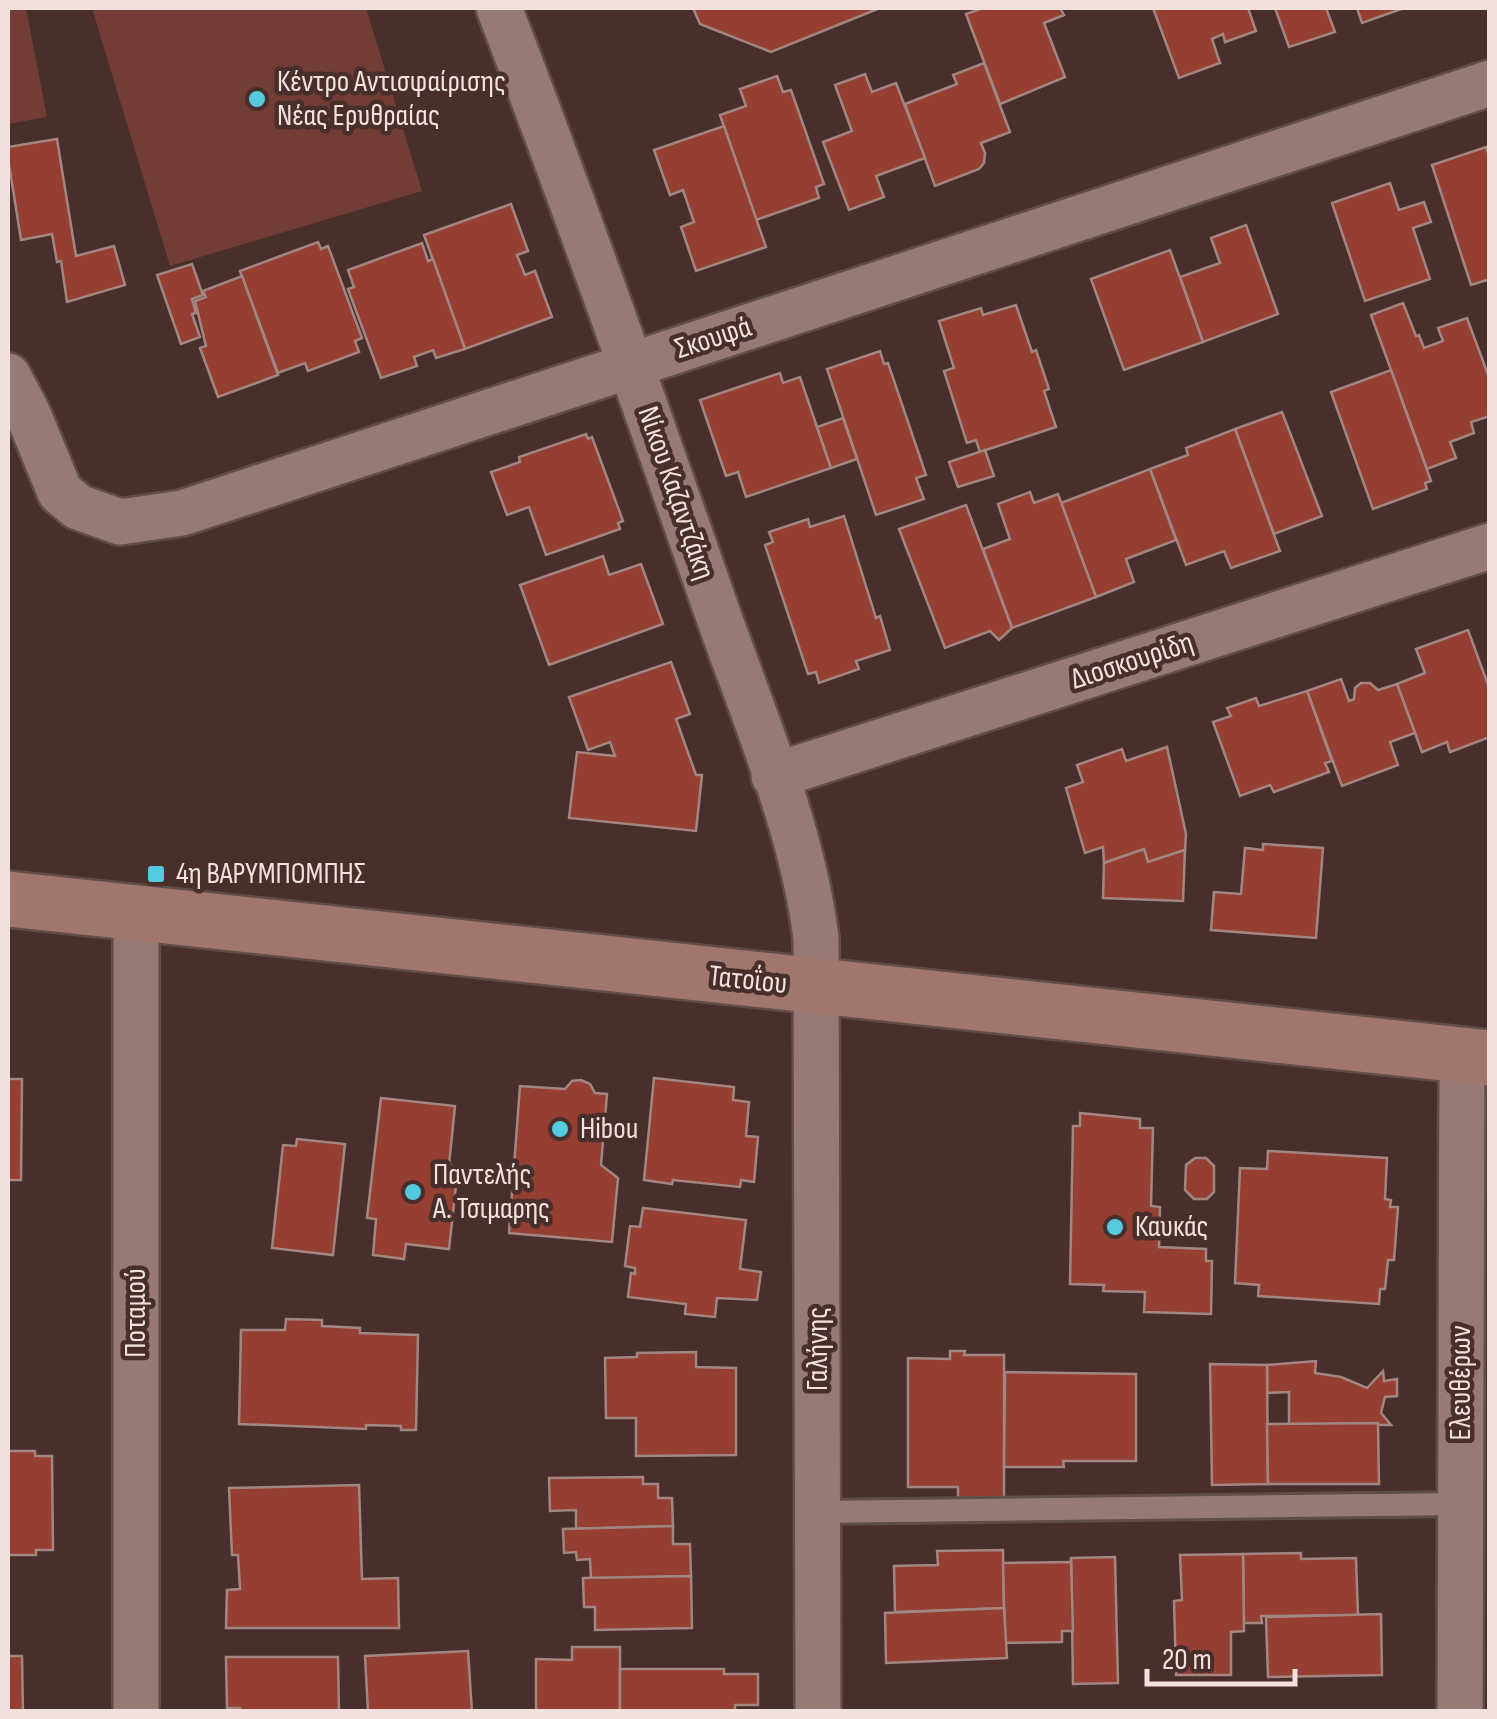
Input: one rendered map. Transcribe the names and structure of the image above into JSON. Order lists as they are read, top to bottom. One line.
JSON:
{"streets":{"main road":["Τατοΐου"],"street":["Σκουφά","Νίκου Καζαντζάκη","Διοσκουρίδη","Ποταμού","Γαλήνης","Ελευθέρων"]},"crossings":[["Σκουφά","Νίκου Καζαντζάκη"],["Νίκου Καζαντζάκη","Διοσκουρίδη"],["Νίκου Καζαντζάκη","Τατοΐου"],["Νίκου Καζαντζάκη","Γαλήνης"],["Τατοΐου","Ποταμού"],["Τατοΐου","Γαλήνης"],["Τατοΐου","Ελευθέρων"]],"places":{"other":["Κέντρο Αντισφαίρισης Νέας Ερυθραίας","Hibou","Παντελής Α. Τσιμαρης","Καυκάς"],"transit":["4η ΒΑΡΥΜΠΟΜΠΗΣ"]},"scale_bar":"20 m"}
